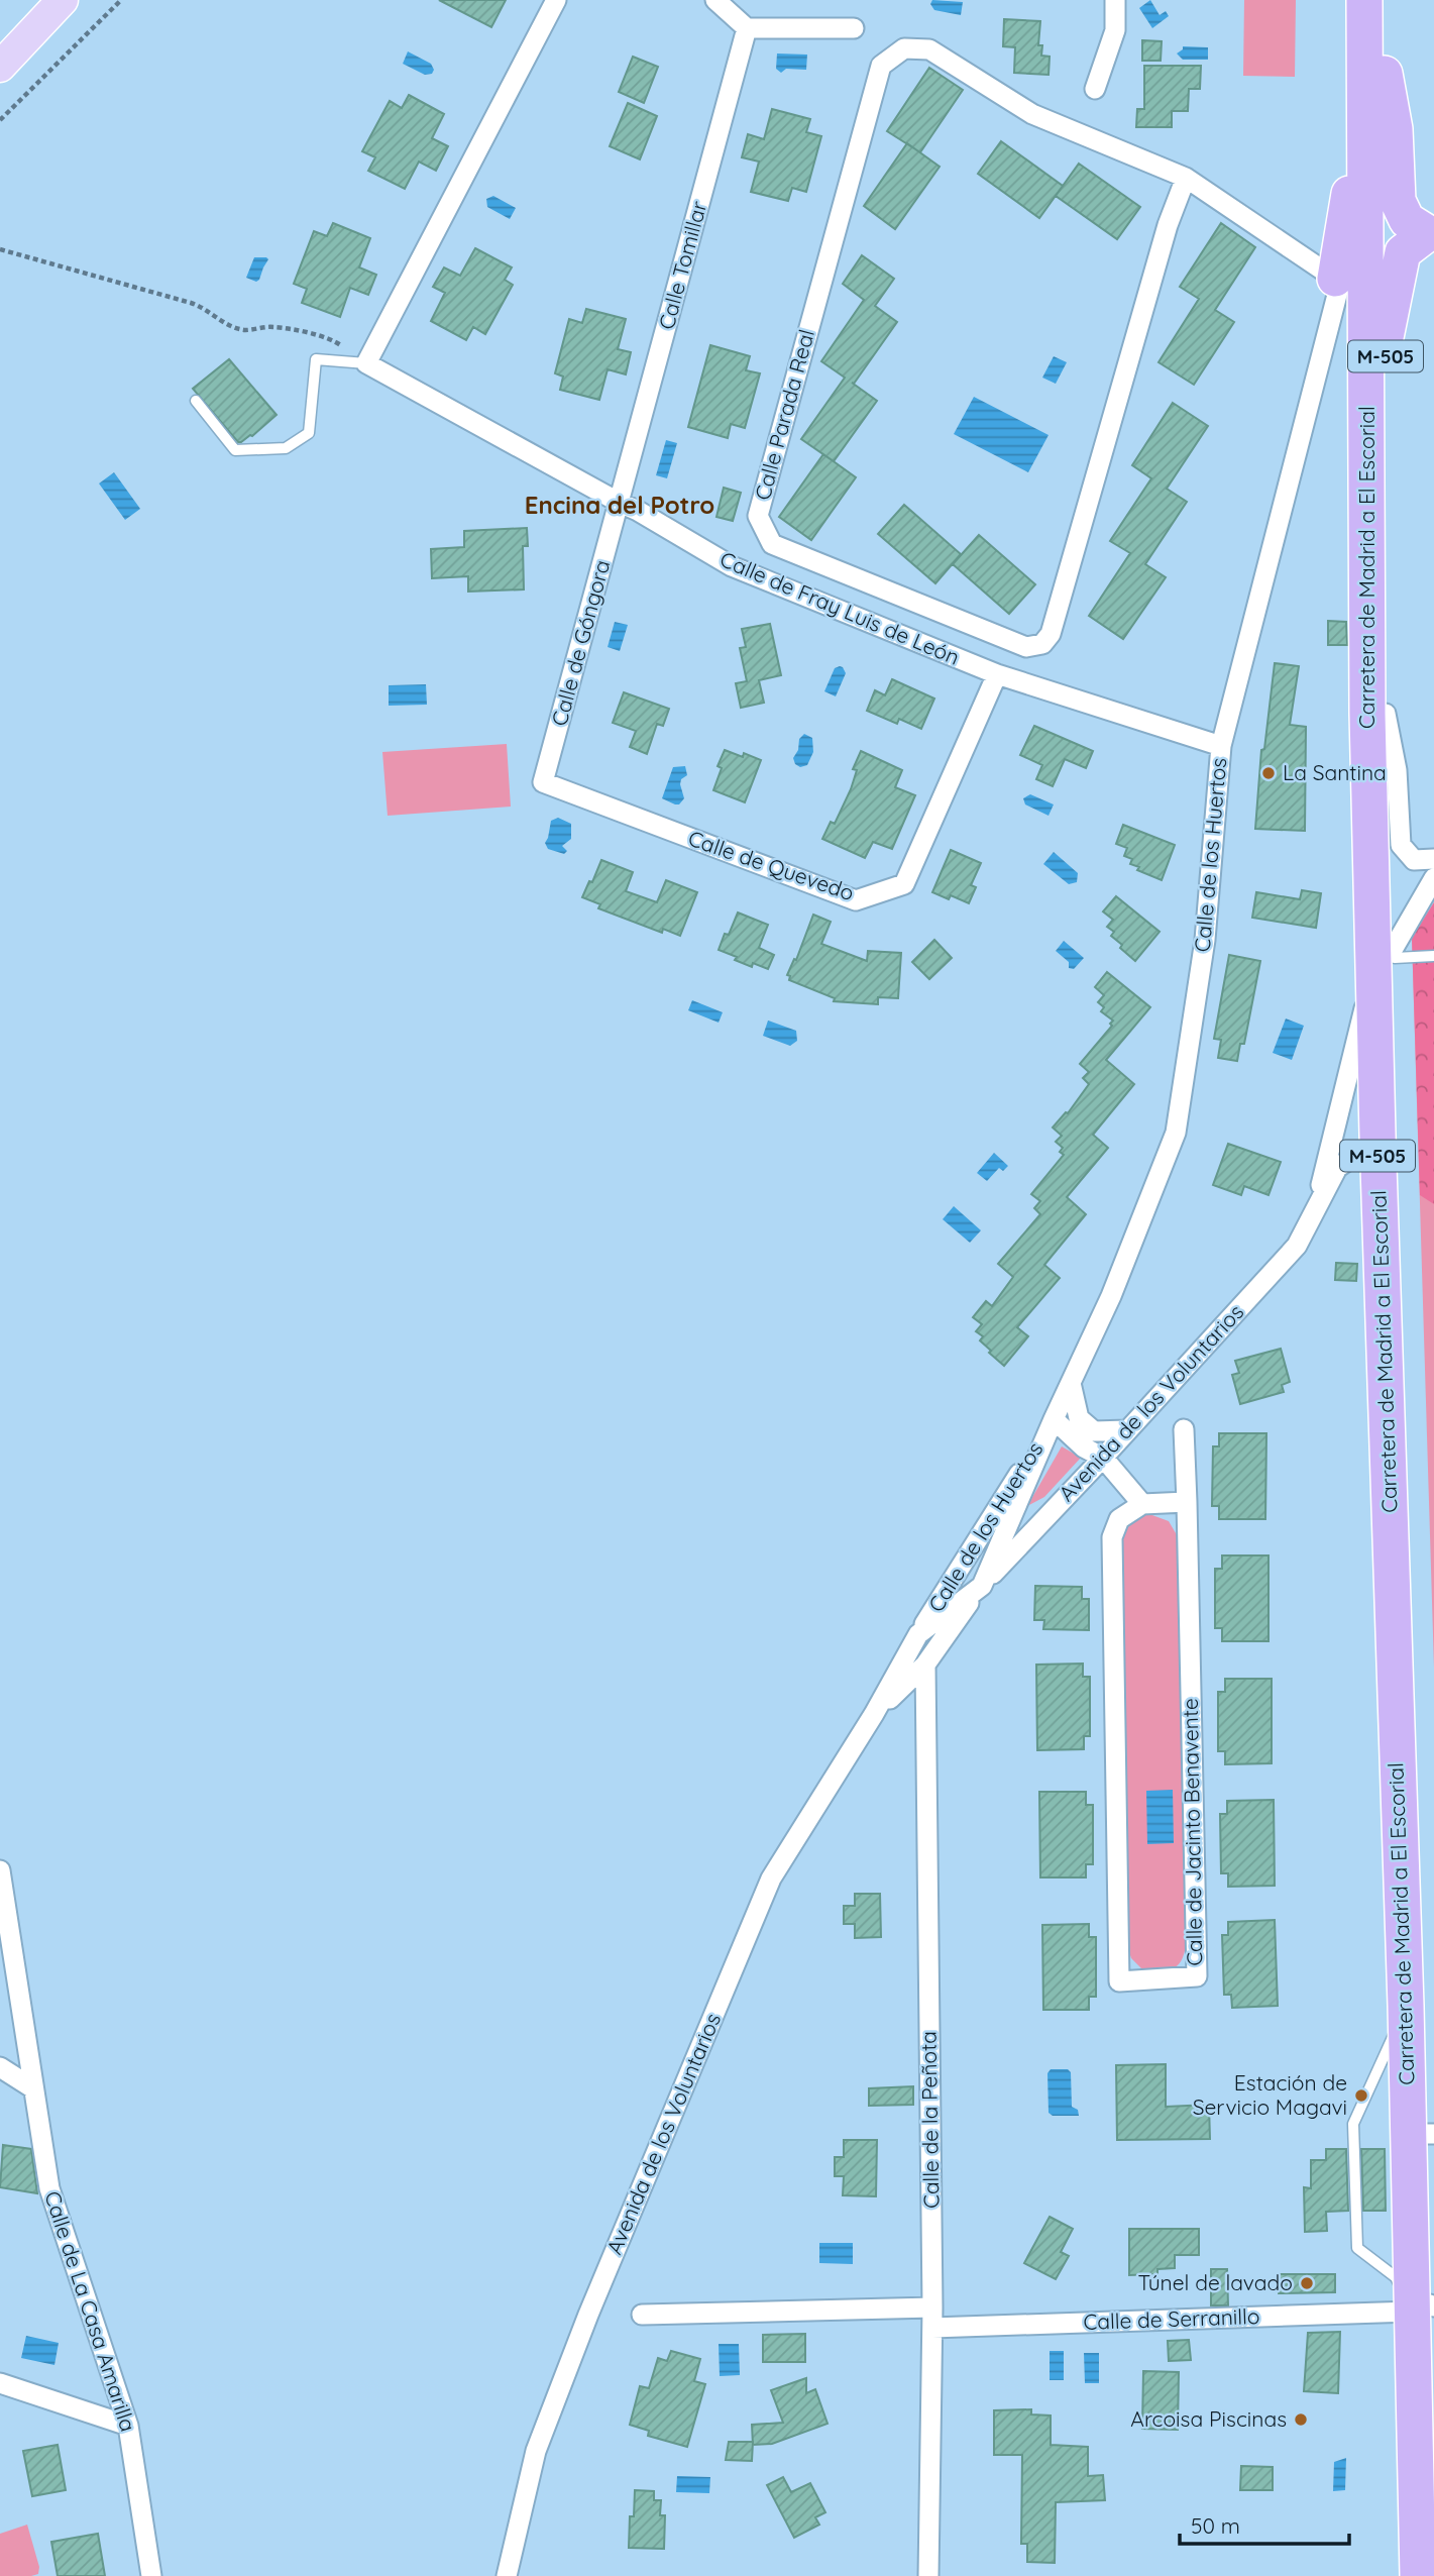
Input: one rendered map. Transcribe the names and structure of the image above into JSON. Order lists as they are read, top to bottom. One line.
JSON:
{"streets":{"highway":["M-505","Carretera de Madrid a El Escorial"],"street":["Calle Tomillar","Calle Parada Real","Calle de Fray Luis de León","Calle de Góngora","Calle de los Huertos","Calle de Quevedo","Avenida de los Voluntarios","Calle de Jacinto Benavente","Calle de la Peñota","Calle de La Casa Amarilla","Calle de Serranillo"]},"crossings":[["Calle Tomillar","Calle de Fray Luis de León"],["Calle Tomillar","Calle de Góngora"],["Calle Parada Real","Calle de los Huertos"],["Carretera de Madrid a El Escorial","Avenida de los Voluntarios"],["Carretera de Madrid a El Escorial","Calle de Serranillo"],["Calle de Fray Luis de León","Calle de Góngora"],["Calle de Fray Luis de León","Calle de los Huertos"],["Calle de Fray Luis de León","Calle de Quevedo"],["Calle de Góngora","Calle de Quevedo"],["Calle de los Huertos","Avenida de los Voluntarios"],["Avenida de los Voluntarios","Calle de la Peñota"],["Calle de la Peñota","Calle de Serranillo"]],"districts":["Encina del Potro"],"places":["La Santina","Estación de Servicio Magavi","Túnel de lavado","Arcoisa Piscinas"],"scale_bar":"50 m"}
